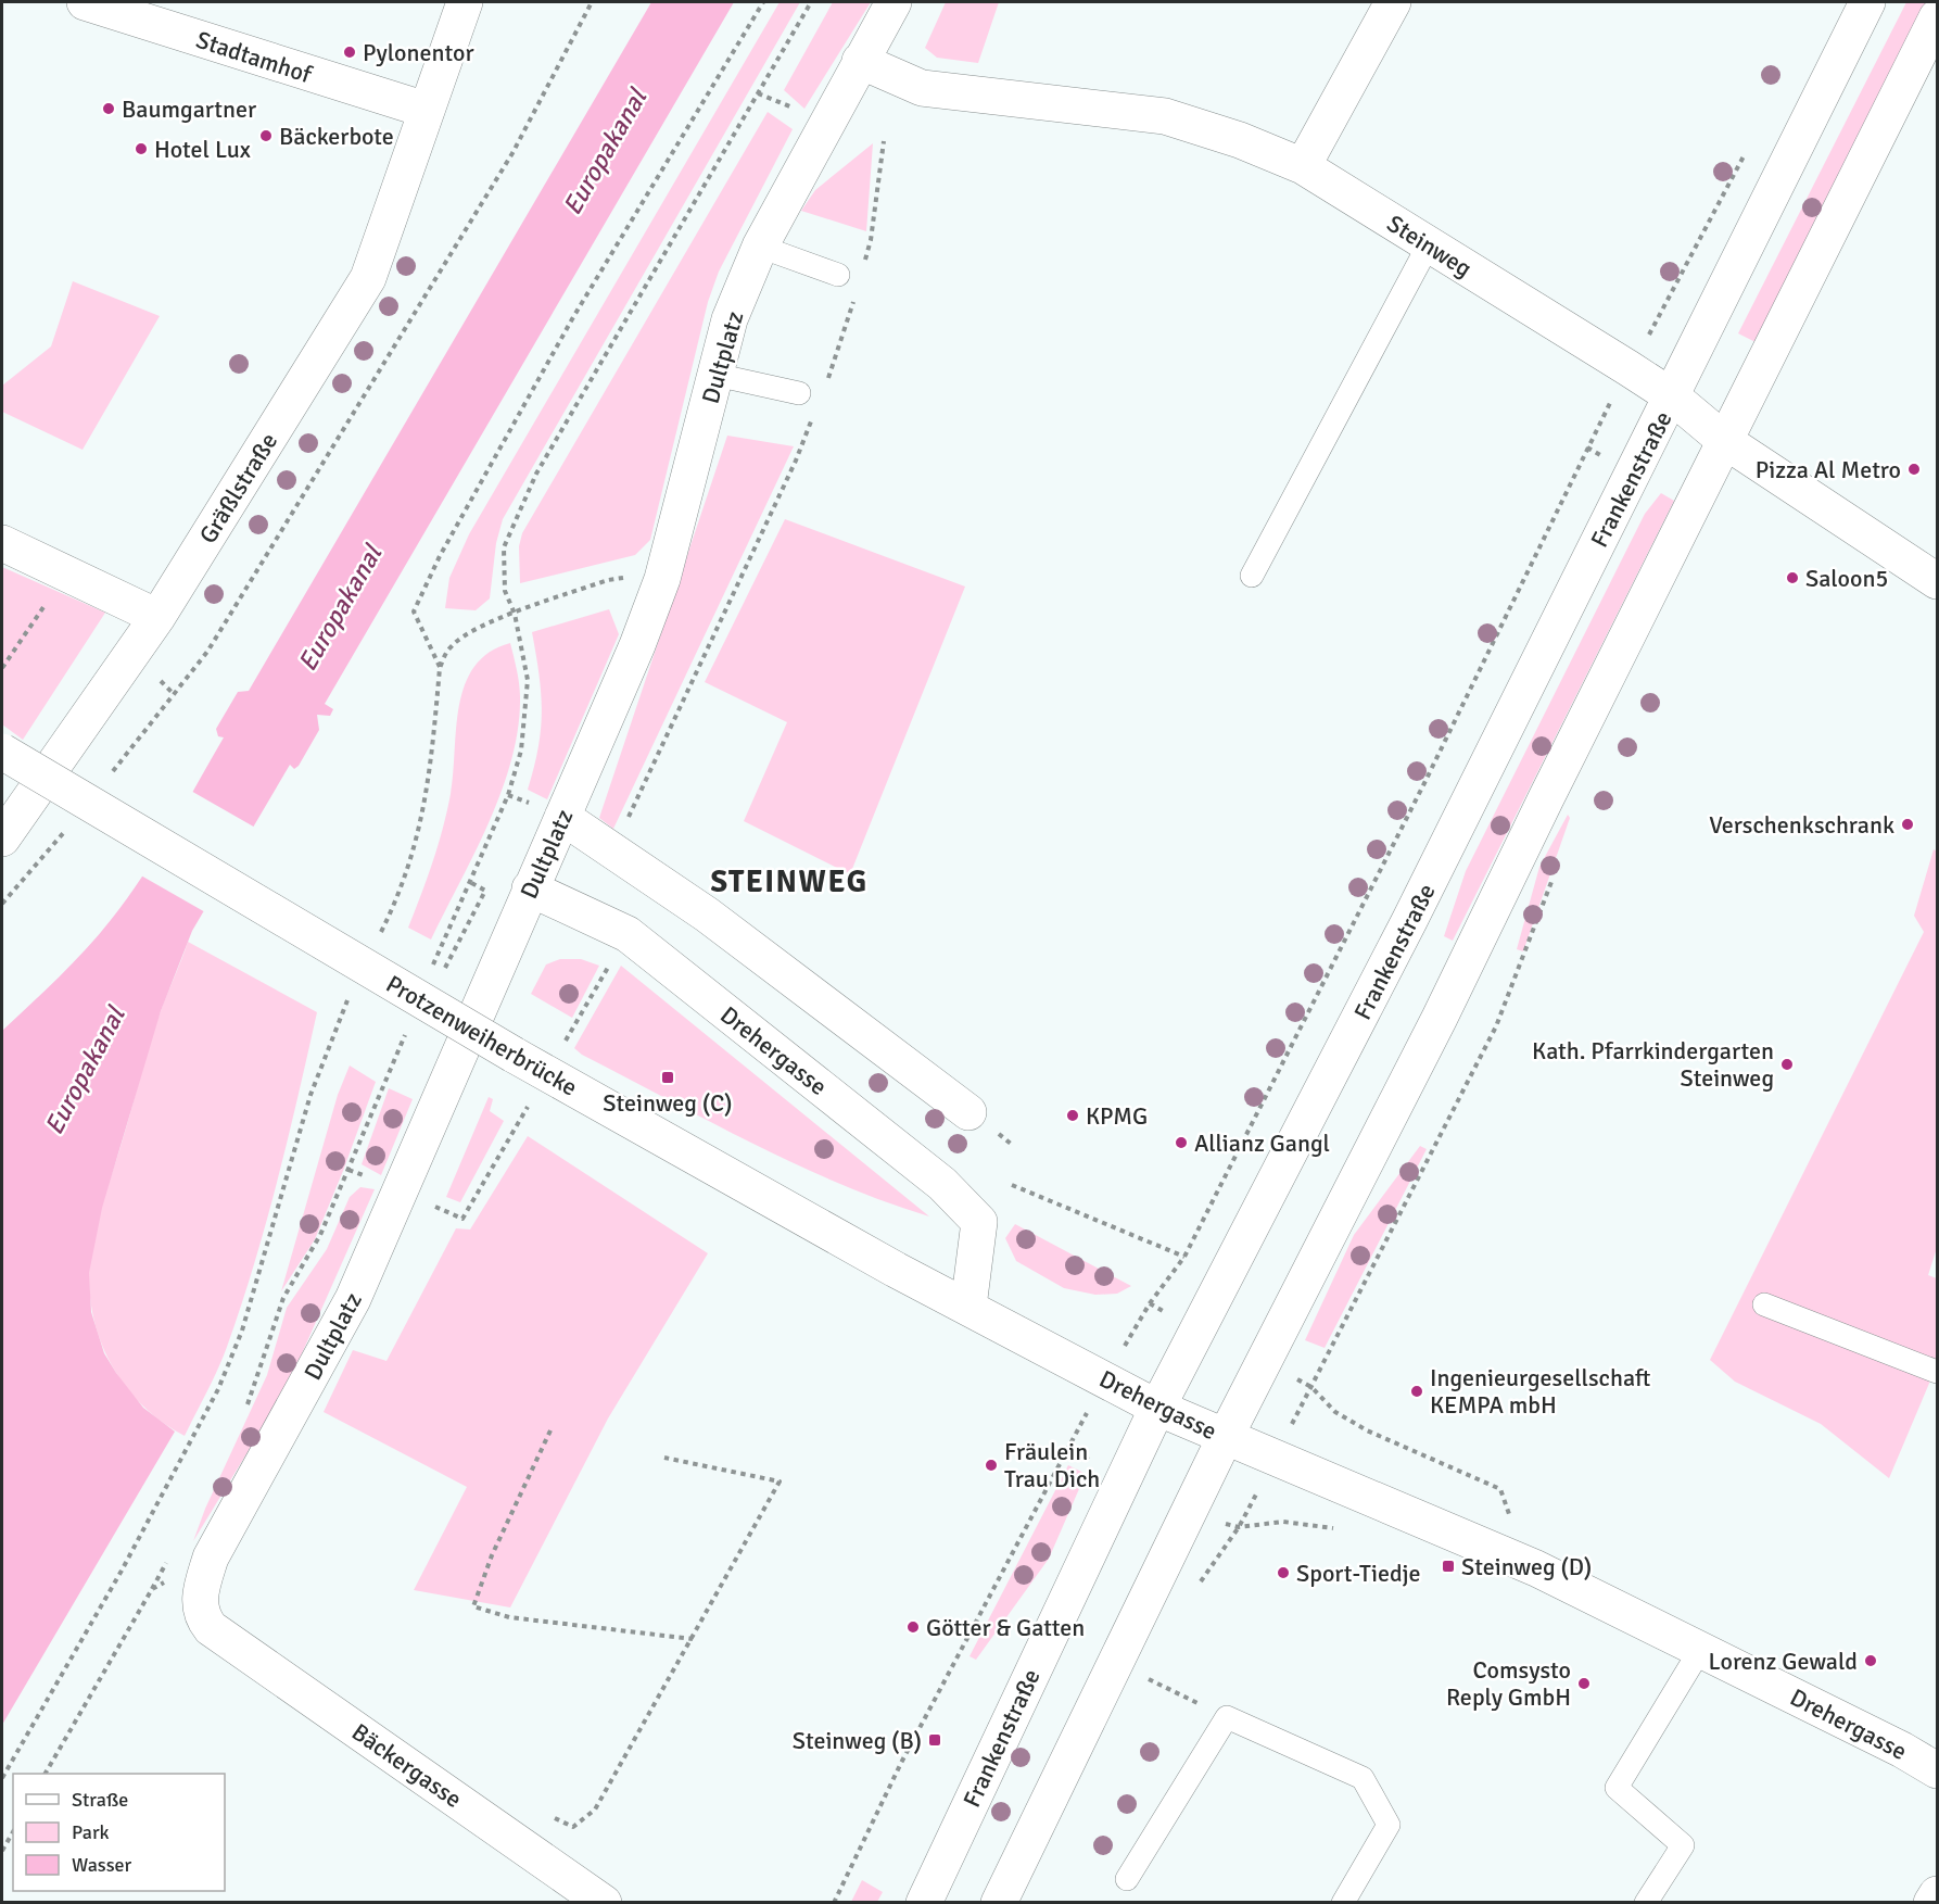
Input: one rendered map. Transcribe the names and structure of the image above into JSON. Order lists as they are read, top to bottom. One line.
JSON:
{"streets":{"street":["Stadtamhof","Steinweg","Dultplatz","Frankenstraße","Gräßlstraße","Protzenweiherbrücke","Drehergasse","Bäckergasse"]},"crossings":[["Stadtamhof","Gräßlstraße"],["Steinweg","Dultplatz"],["Steinweg","Frankenstraße"],["Dultplatz","Drehergasse"],["Dultplatz","Bäckergasse"],["Frankenstraße","Drehergasse"],["Protzenweiherbrücke","Drehergasse"]],"districts":["STEINWEG"],"water":["Europakanal"],"places":{"other":["Pylonentor","Baumgartner","Bäckerbote","Hotel Lux","Pizza Al Metro","Saloon5","Verschenkschrank","Kath. Pfarrkindergarten Steinweg","KPMG","Allianz Gangl","Ingenieurgesellschaft KEMPA mbH","Fräulein Trau Dich","Sport-Tiedje","Götter & Gatten","Lorenz Gewald","Comsysto Reply GmbH"],"transit":["Steinweg (C)","Steinweg (D)","Steinweg (B)"]},"legend":["Straße","Park","Wasser"]}
